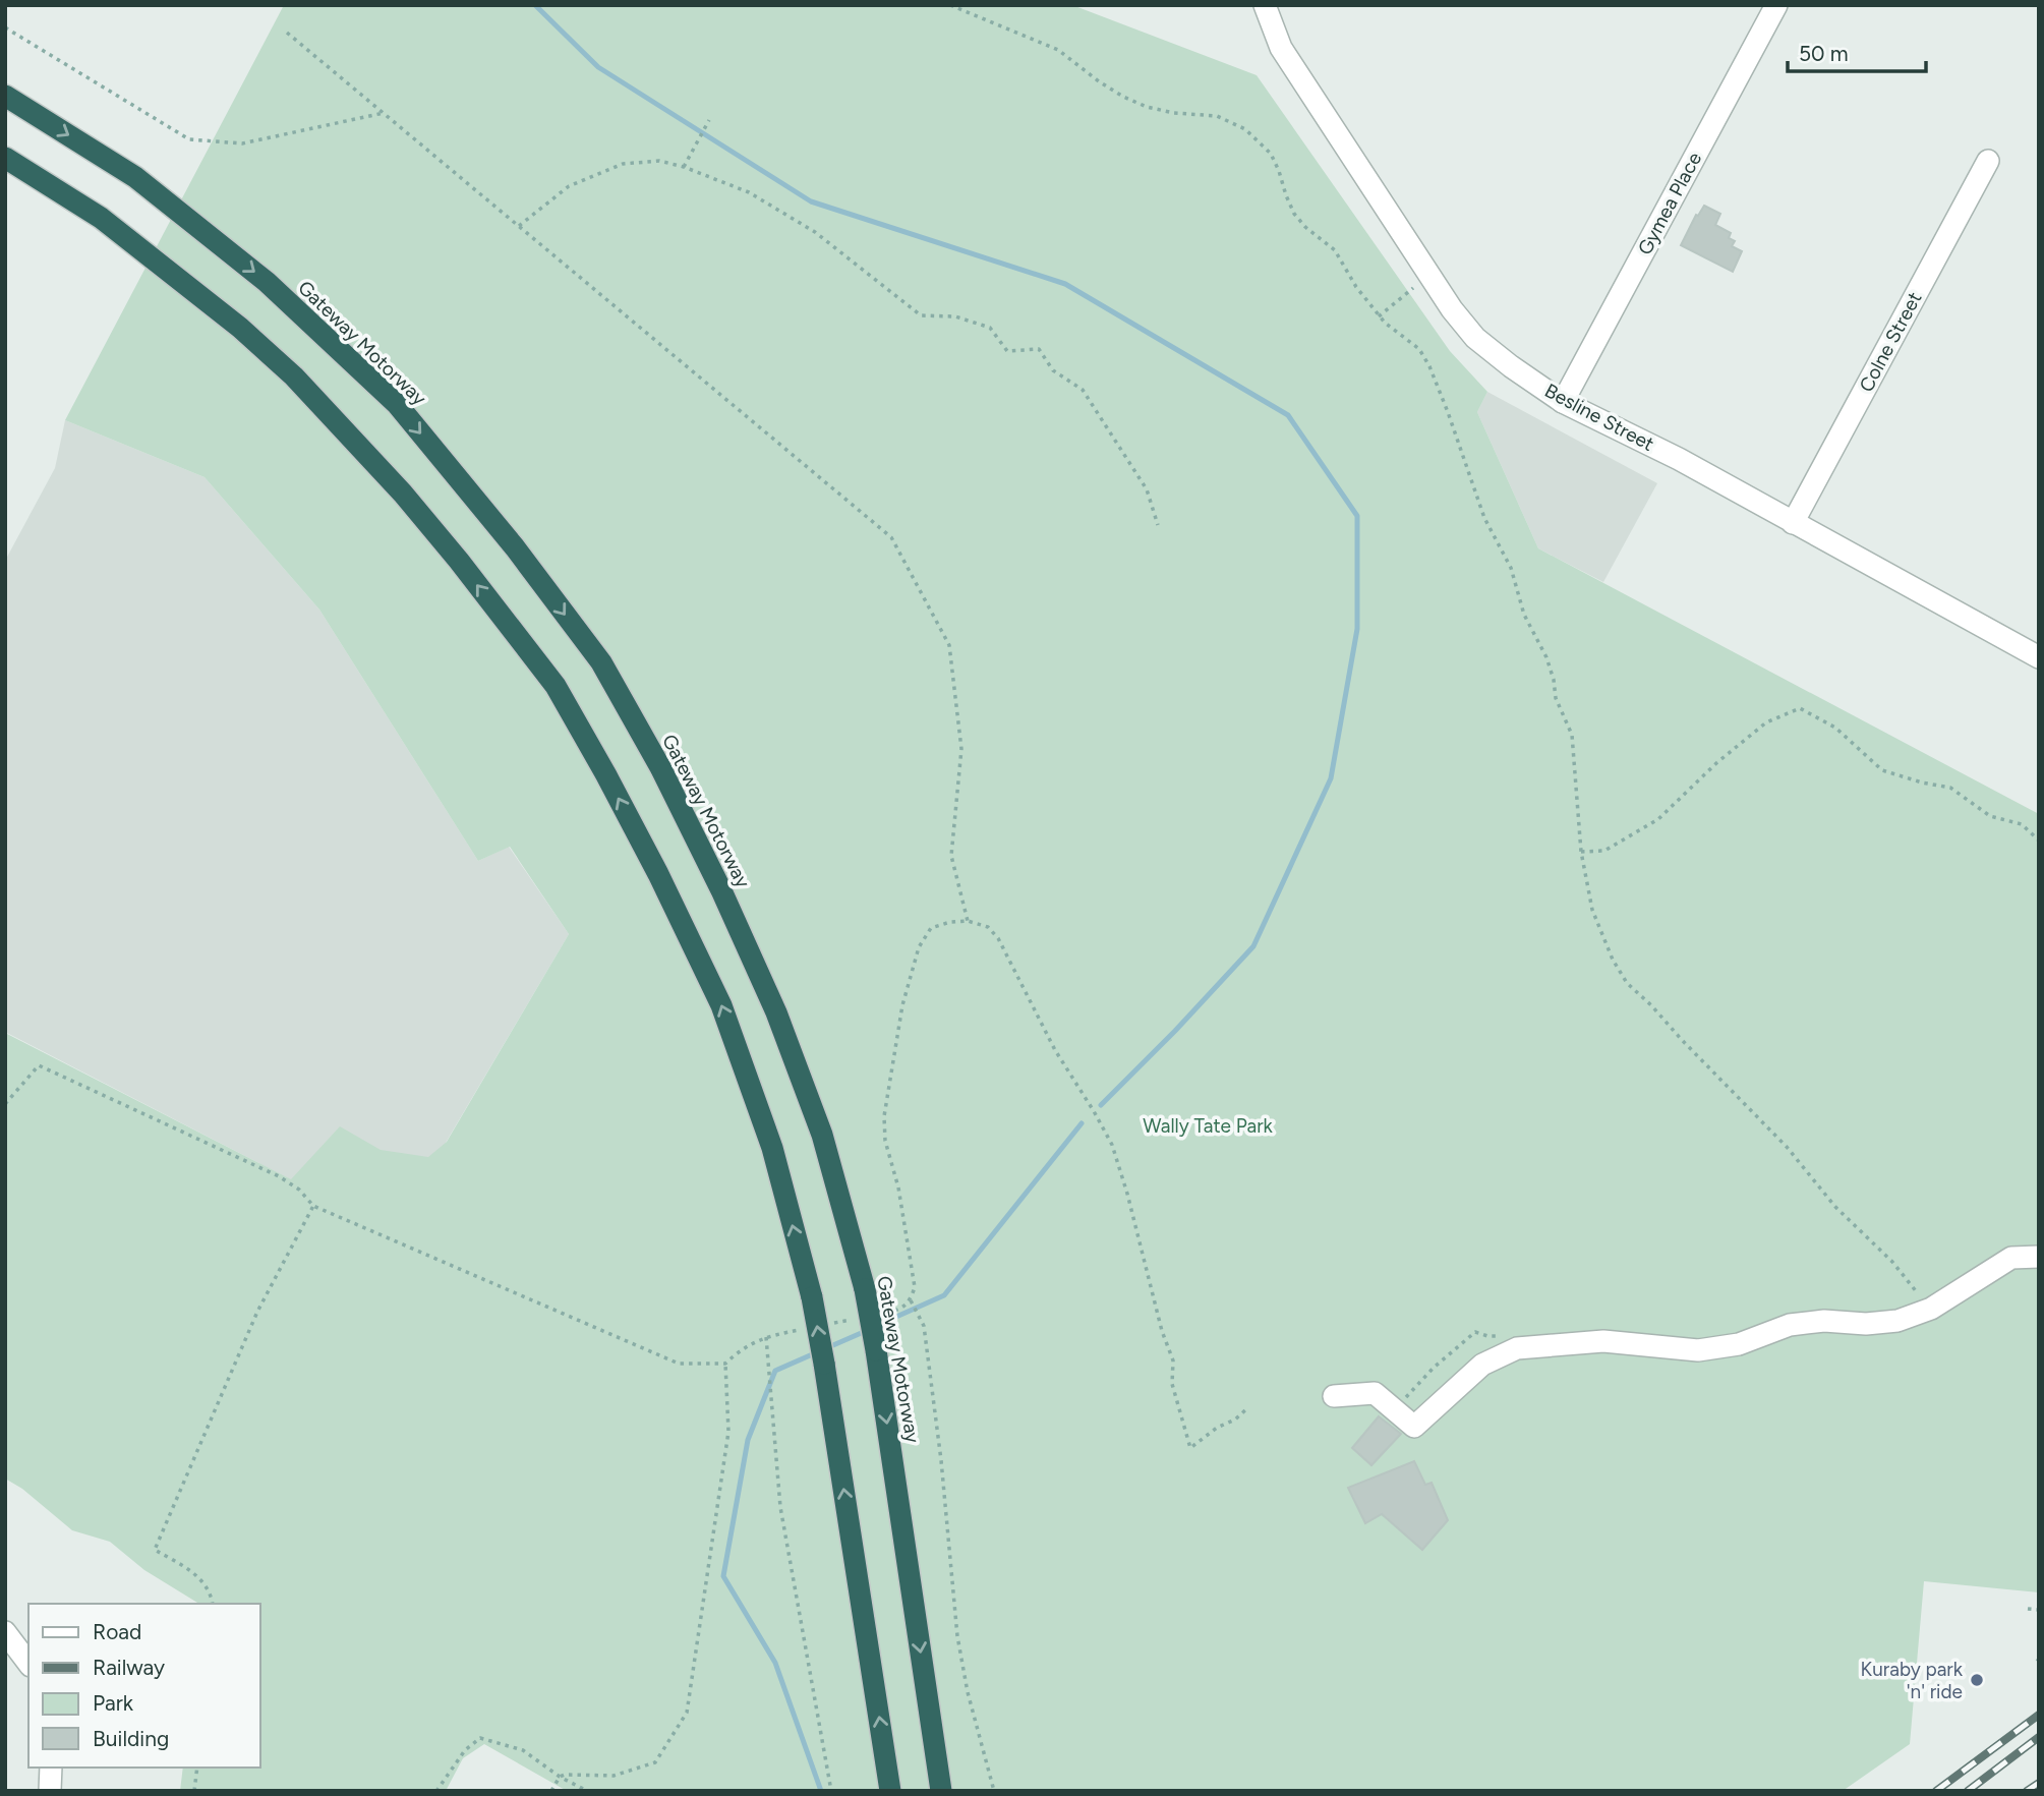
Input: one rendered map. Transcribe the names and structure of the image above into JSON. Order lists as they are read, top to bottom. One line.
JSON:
{"streets":{"highway":["Gateway Motorway"],"street":["Gymea Place","Colne Street","Besline Street"]},"crossings":[["Gymea Place","Besline Street"],["Colne Street","Besline Street"]],"parks":["Wally Tate Park"],"places":["Kuraby park 'n' ride"],"legend":["Road","Railway","Park","Building"],"scale_bar":"50 m"}
